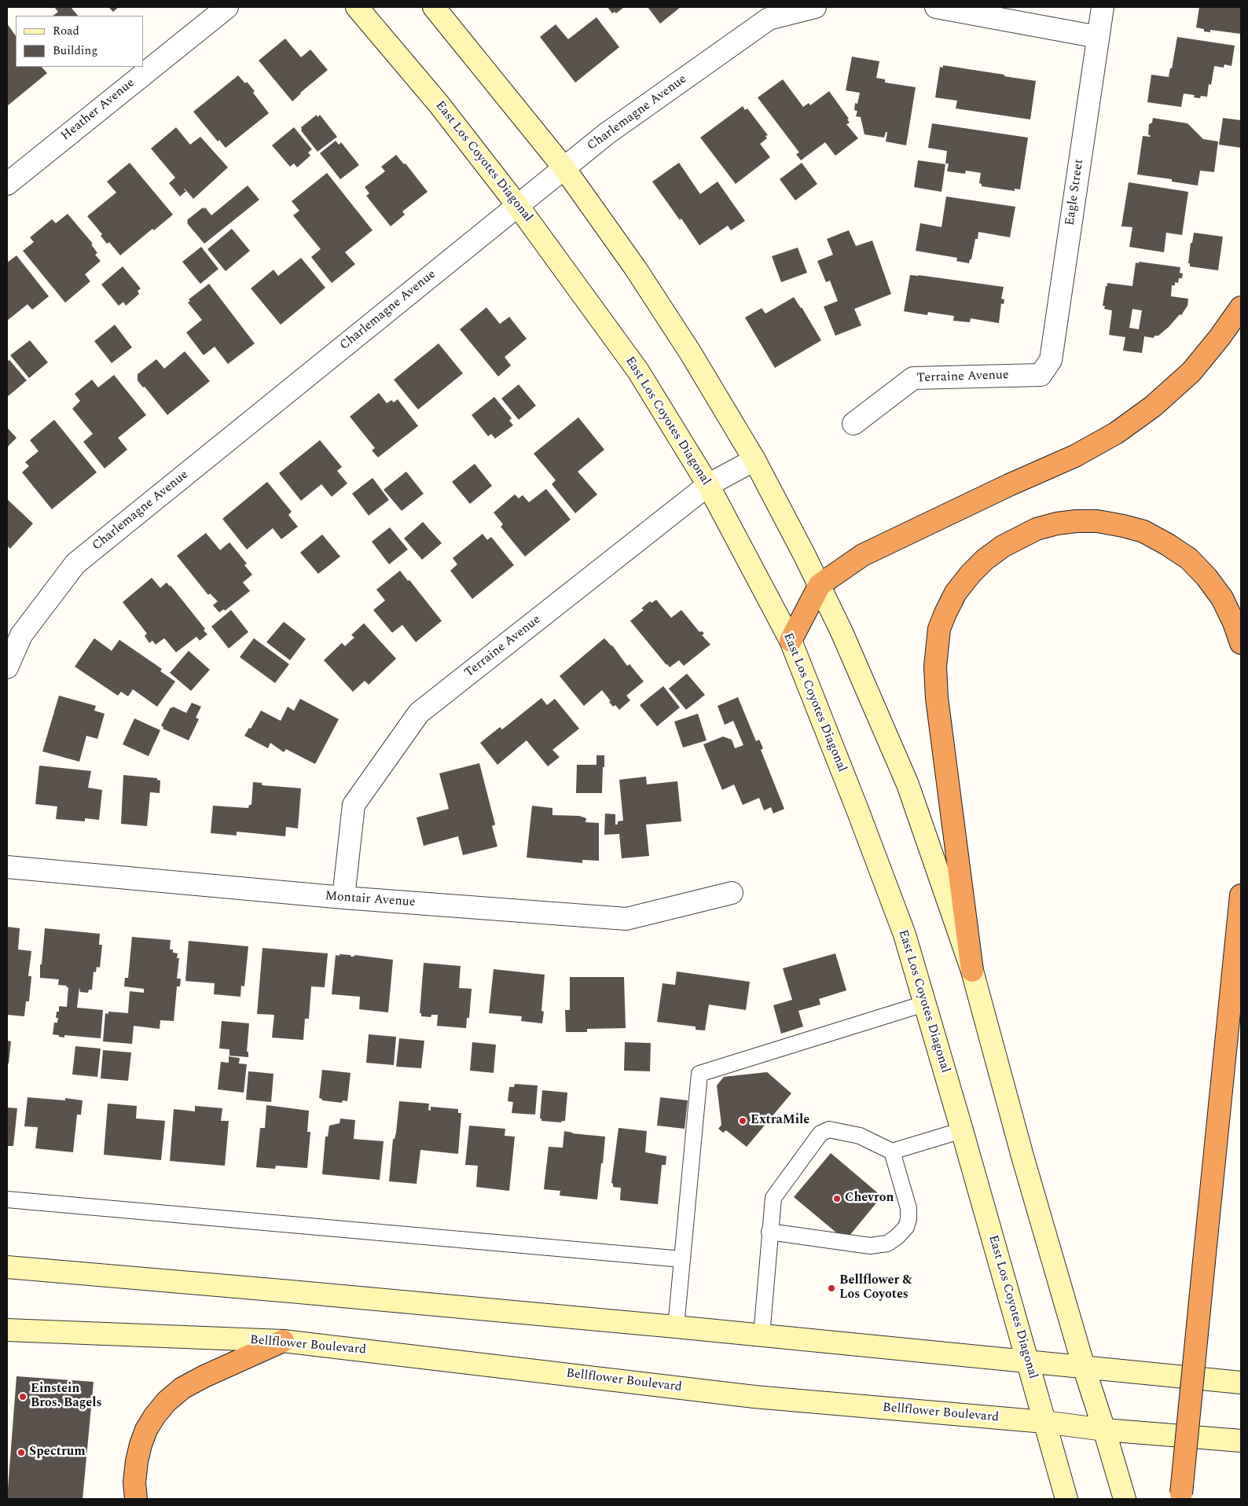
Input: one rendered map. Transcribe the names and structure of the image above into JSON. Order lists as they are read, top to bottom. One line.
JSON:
{"streets":{"main road":["East Los Coyotes Diagonal","Bellflower Boulevard"],"street":["Heather Avenue","Charlemagne Avenue","Eagle Street","Terraine Avenue","Montair Avenue"]},"crossings":[["Charlemagne Avenue","East Los Coyotes Diagonal"],["East Los Coyotes Diagonal","Terraine Avenue"],["East Los Coyotes Diagonal","Bellflower Boulevard"],["Eagle Street","Terraine Avenue"],["Terraine Avenue","Montair Avenue"]],"places":["ExtraMile","Chevron","Bellflower & Los Coyotes","Einstein Bros. Bagels","Spectrum"],"legend":["Road","Building"]}
